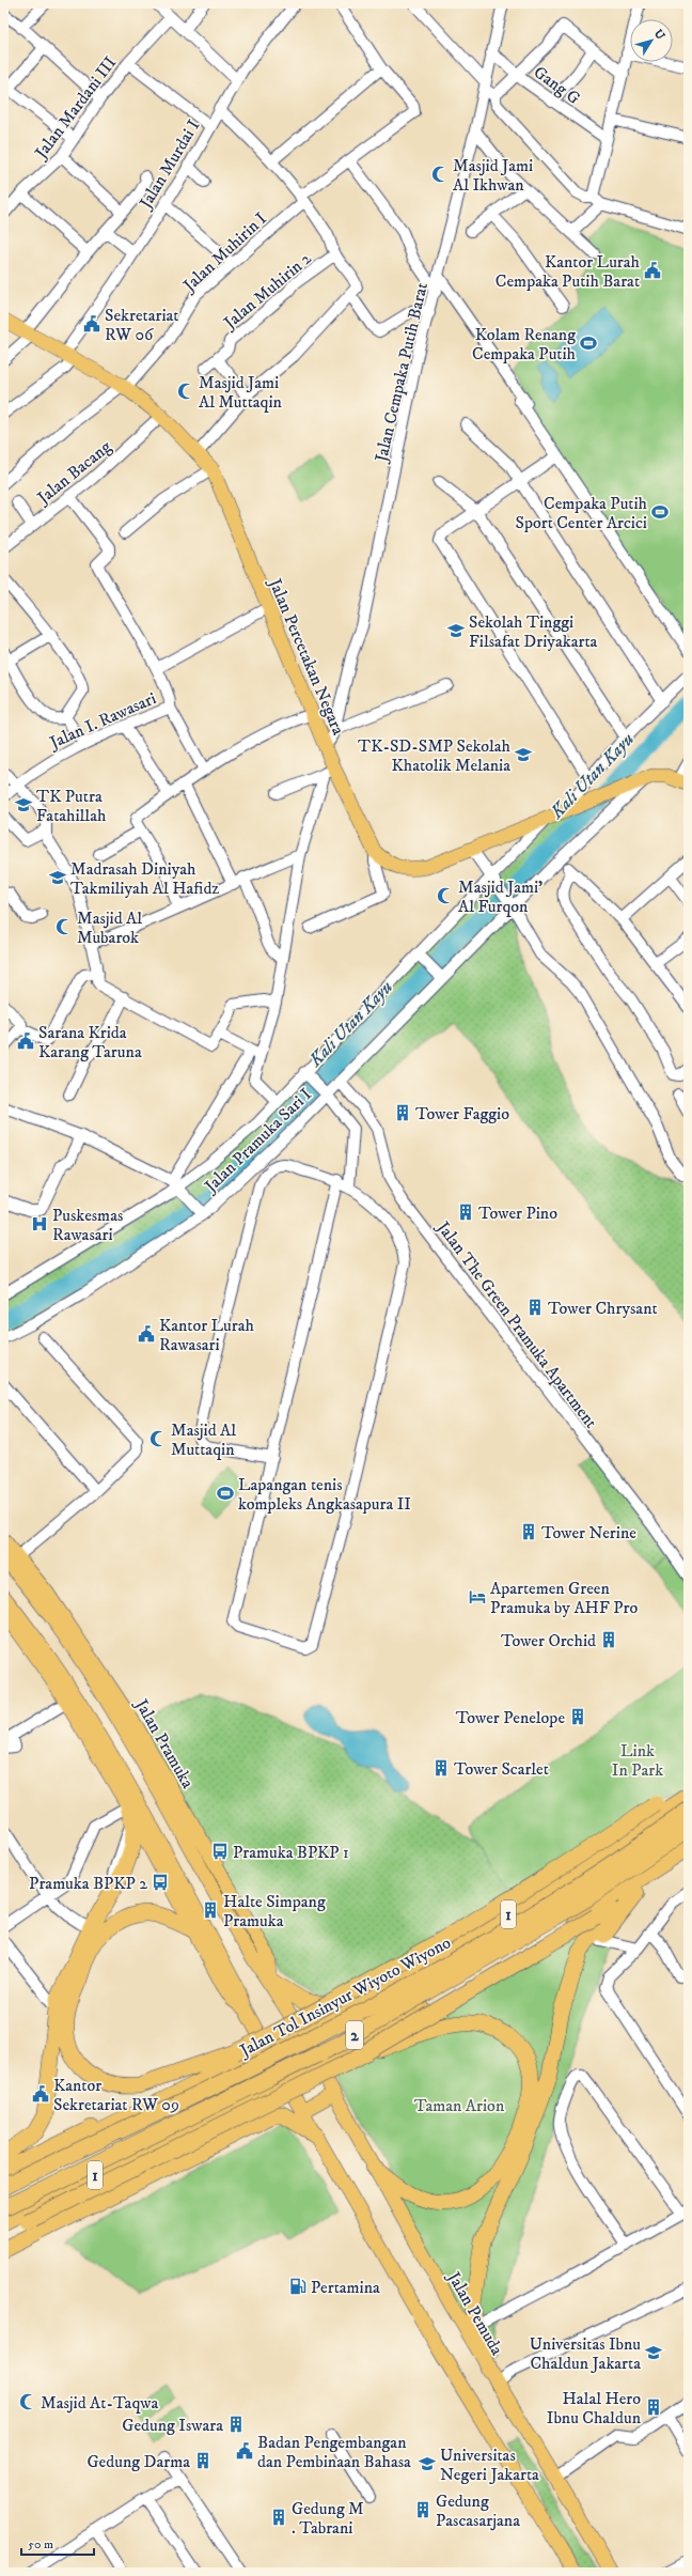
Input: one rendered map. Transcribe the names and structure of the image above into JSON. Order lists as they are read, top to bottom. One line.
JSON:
{"streets":{"highway":["1","Jalan Tol Insinyur Wiyoto Wiyono","2"],"main road":["Jalan Percetakan Negara","Jalan Pramuka","Jalan Pemuda"],"street":["Gang G","Jalan Mardani III","Jalan Murdai I","Jalan Muhirin I","Jalan Muhirin 2","Jalan Cempaka Putih Barat","Jalan Bacang","Jalan I. Rawasari","Jalan Pramuka Sari I","Jalan The Green Pramuka Apartment"]},"crossings":[["Gang G","Jalan Cempaka Putih Barat"],["Jalan Murdai I","Jalan Percetakan Negara"],["Jalan Muhirin I","Jalan Percetakan Negara"],["Jalan Cempaka Putih Barat","Jalan Percetakan Negara"],["Jalan Bacang","Jalan Percetakan Negara"],["Jalan Percetakan Negara","Jalan I. Rawasari"],["Jalan Percetakan Negara","Jalan Pramuka Sari I"],["Jalan Pramuka Sari I","Jalan The Green Pramuka Apartment"],["Jalan Pramuka","1"],["Jalan Pramuka","Jalan Pemuda"],["1","Jalan Pemuda"]],"water":["Kali Utan Kayu"],"parks":["Link In Park","Taman Arion"],"places":{"mosque":["Masjid Jami Al Ikhwan","Masjid Jami Al Muttaqin","Masjid Jami' Al Furqon","Masjid Al Mubarok","Masjid Al Muttaqin","Masjid At-Taqwa"],"public building":["Kantor Lurah Cempaka Putih Barat","Sekretariat RW 06","Sarana Krida Karang Taruna","Kantor Lurah Rawasari","Kantor Sekretariat RW 09","Badan Pengembangan dan Pembinaan Bahasa"],"sports":["Kolam Renang Cempaka Putih","Cempaka Putih Sport Center Arcici","Lapangan tenis kompleks Angkasapura II"],"school or university":["Sekolah Tinggi Filsafat Driyakarta","TK-SD-SMP Sekolah Khatolik Melania","TK Putra Fatahillah","Madrasah Diniyah Takmiliyah Al Hafidz","Universitas Ibnu Chaldun Jakarta","Universitas Negeri Jakarta"],"building":["Tower Faggio","Tower Pino","Tower Chrysant","Tower Nerine","Tower Orchid","Tower Penelope","Tower Scarlet","Halte Simpang Pramuka","Halal Hero Ibnu Chaldun","Gedung Iswara","Gedung Darma","Gedung Pascasarjana","Gedung M . Tabrani"],"hospital":["Puskesmas Rawasari"],"hotel":["Apartemen Green Pramuka by AHF Pro"],"bus stop":["Pramuka BPKP 1","Pramuka BPKP 2"],"fuel station":["Pertamina"]},"scale_bar":"50 m","north":"top right"}
